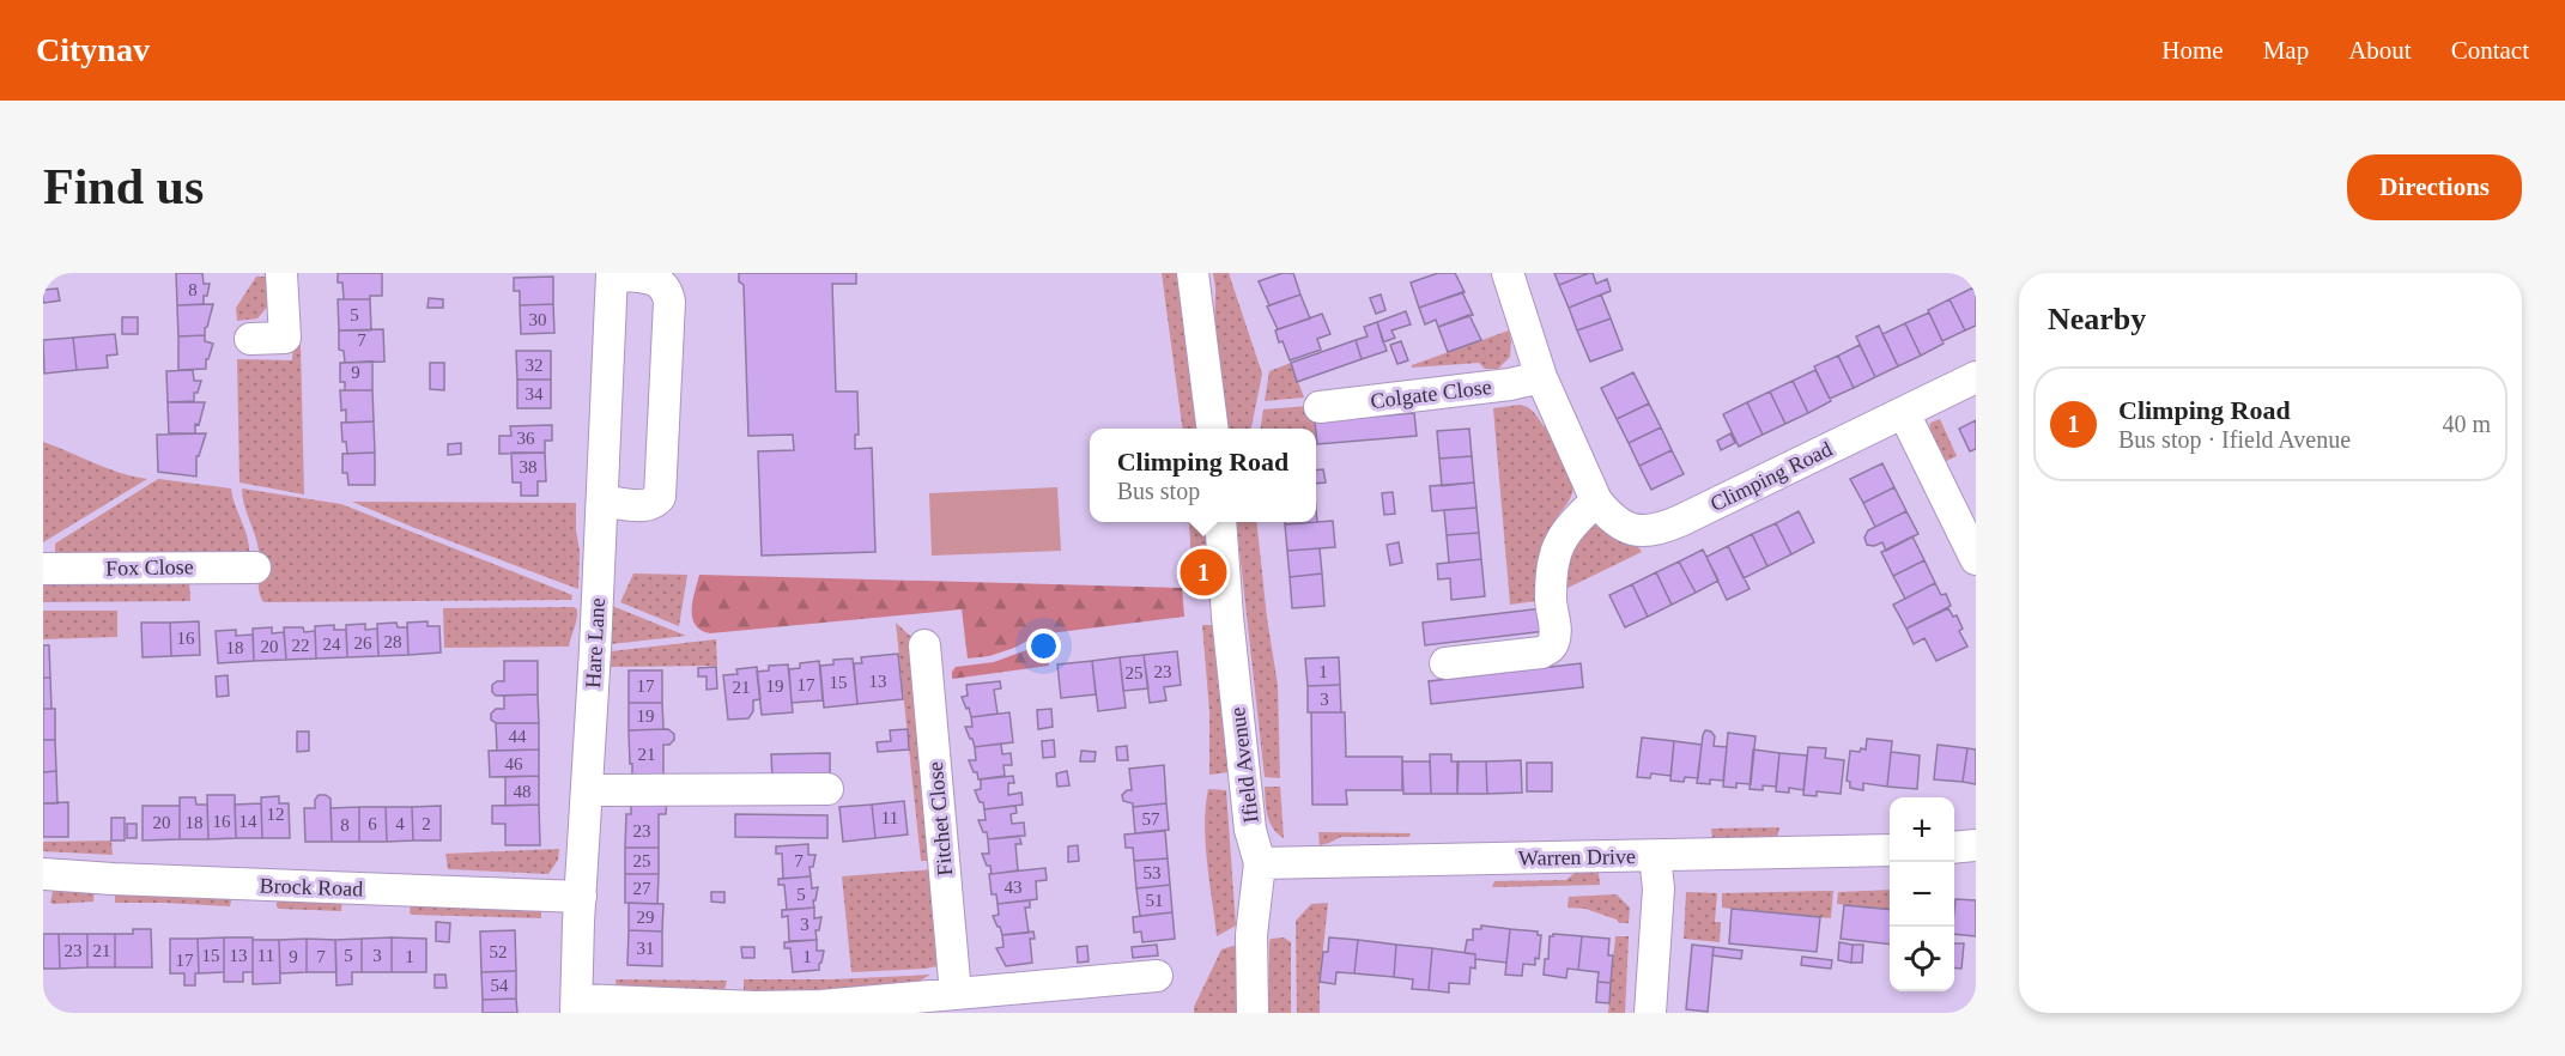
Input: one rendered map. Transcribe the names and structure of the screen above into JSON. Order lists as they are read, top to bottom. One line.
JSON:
{"streets":{"street":["Colgate Close","Climping Road","Fox Close","Hare Lane","Ifield Avenue","Fitchet Close","Warren Drive","Brock Road"]},"crossings":[["Colgate Close","Climping Road"],["Hare Lane","Brock Road"],["Ifield Avenue","Warren Drive"]],"house_numbers":["8","5","30","7","32","9","34","36","38","16","28","26","24","22","20","18","23","1","25","13","15","17","17","19","21","3","19","44","21","46","48","12","11","57","16","14","20","18","6","4","2","8","23","25","7","53","43","27","5","51","29","3","31","23","21","52","15","13","11","5","3","9","7","1","1","17","54"],"page":{"header":"Citynav","nav":["Home","Map","About","Contact"],"buttons":"Directions","title":"Find us","heading":"Nearby","list":[{"mark":"1","name":"Climping Road","note":"Bus stop · Ifield Avenue","value":"40 m"}],"popup":["Climping Road","Bus stop"],"pins":"1","map_buttons":["+","−"]}}
